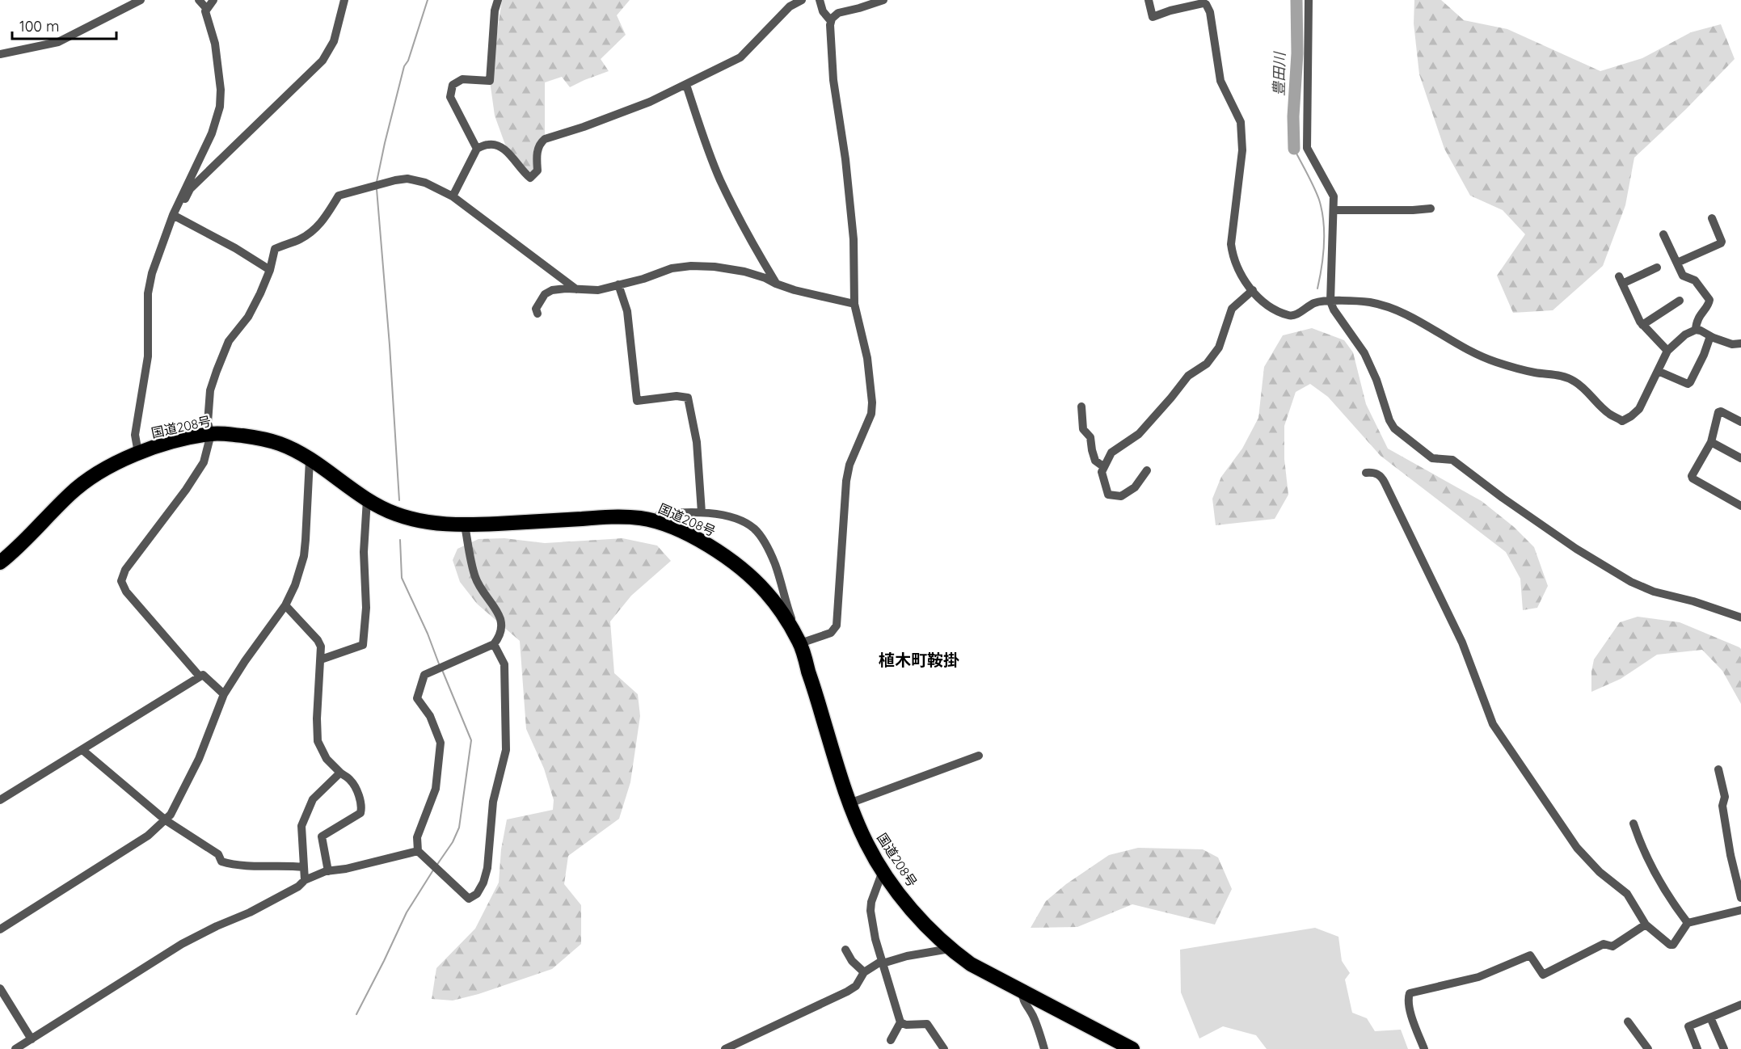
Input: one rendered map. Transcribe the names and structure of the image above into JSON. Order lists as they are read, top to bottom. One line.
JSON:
{"streets":{"highway":["国道208号"]},"districts":["植木町鞍掛"],"water":["豊田川"],"scale_bar":"100 m"}
